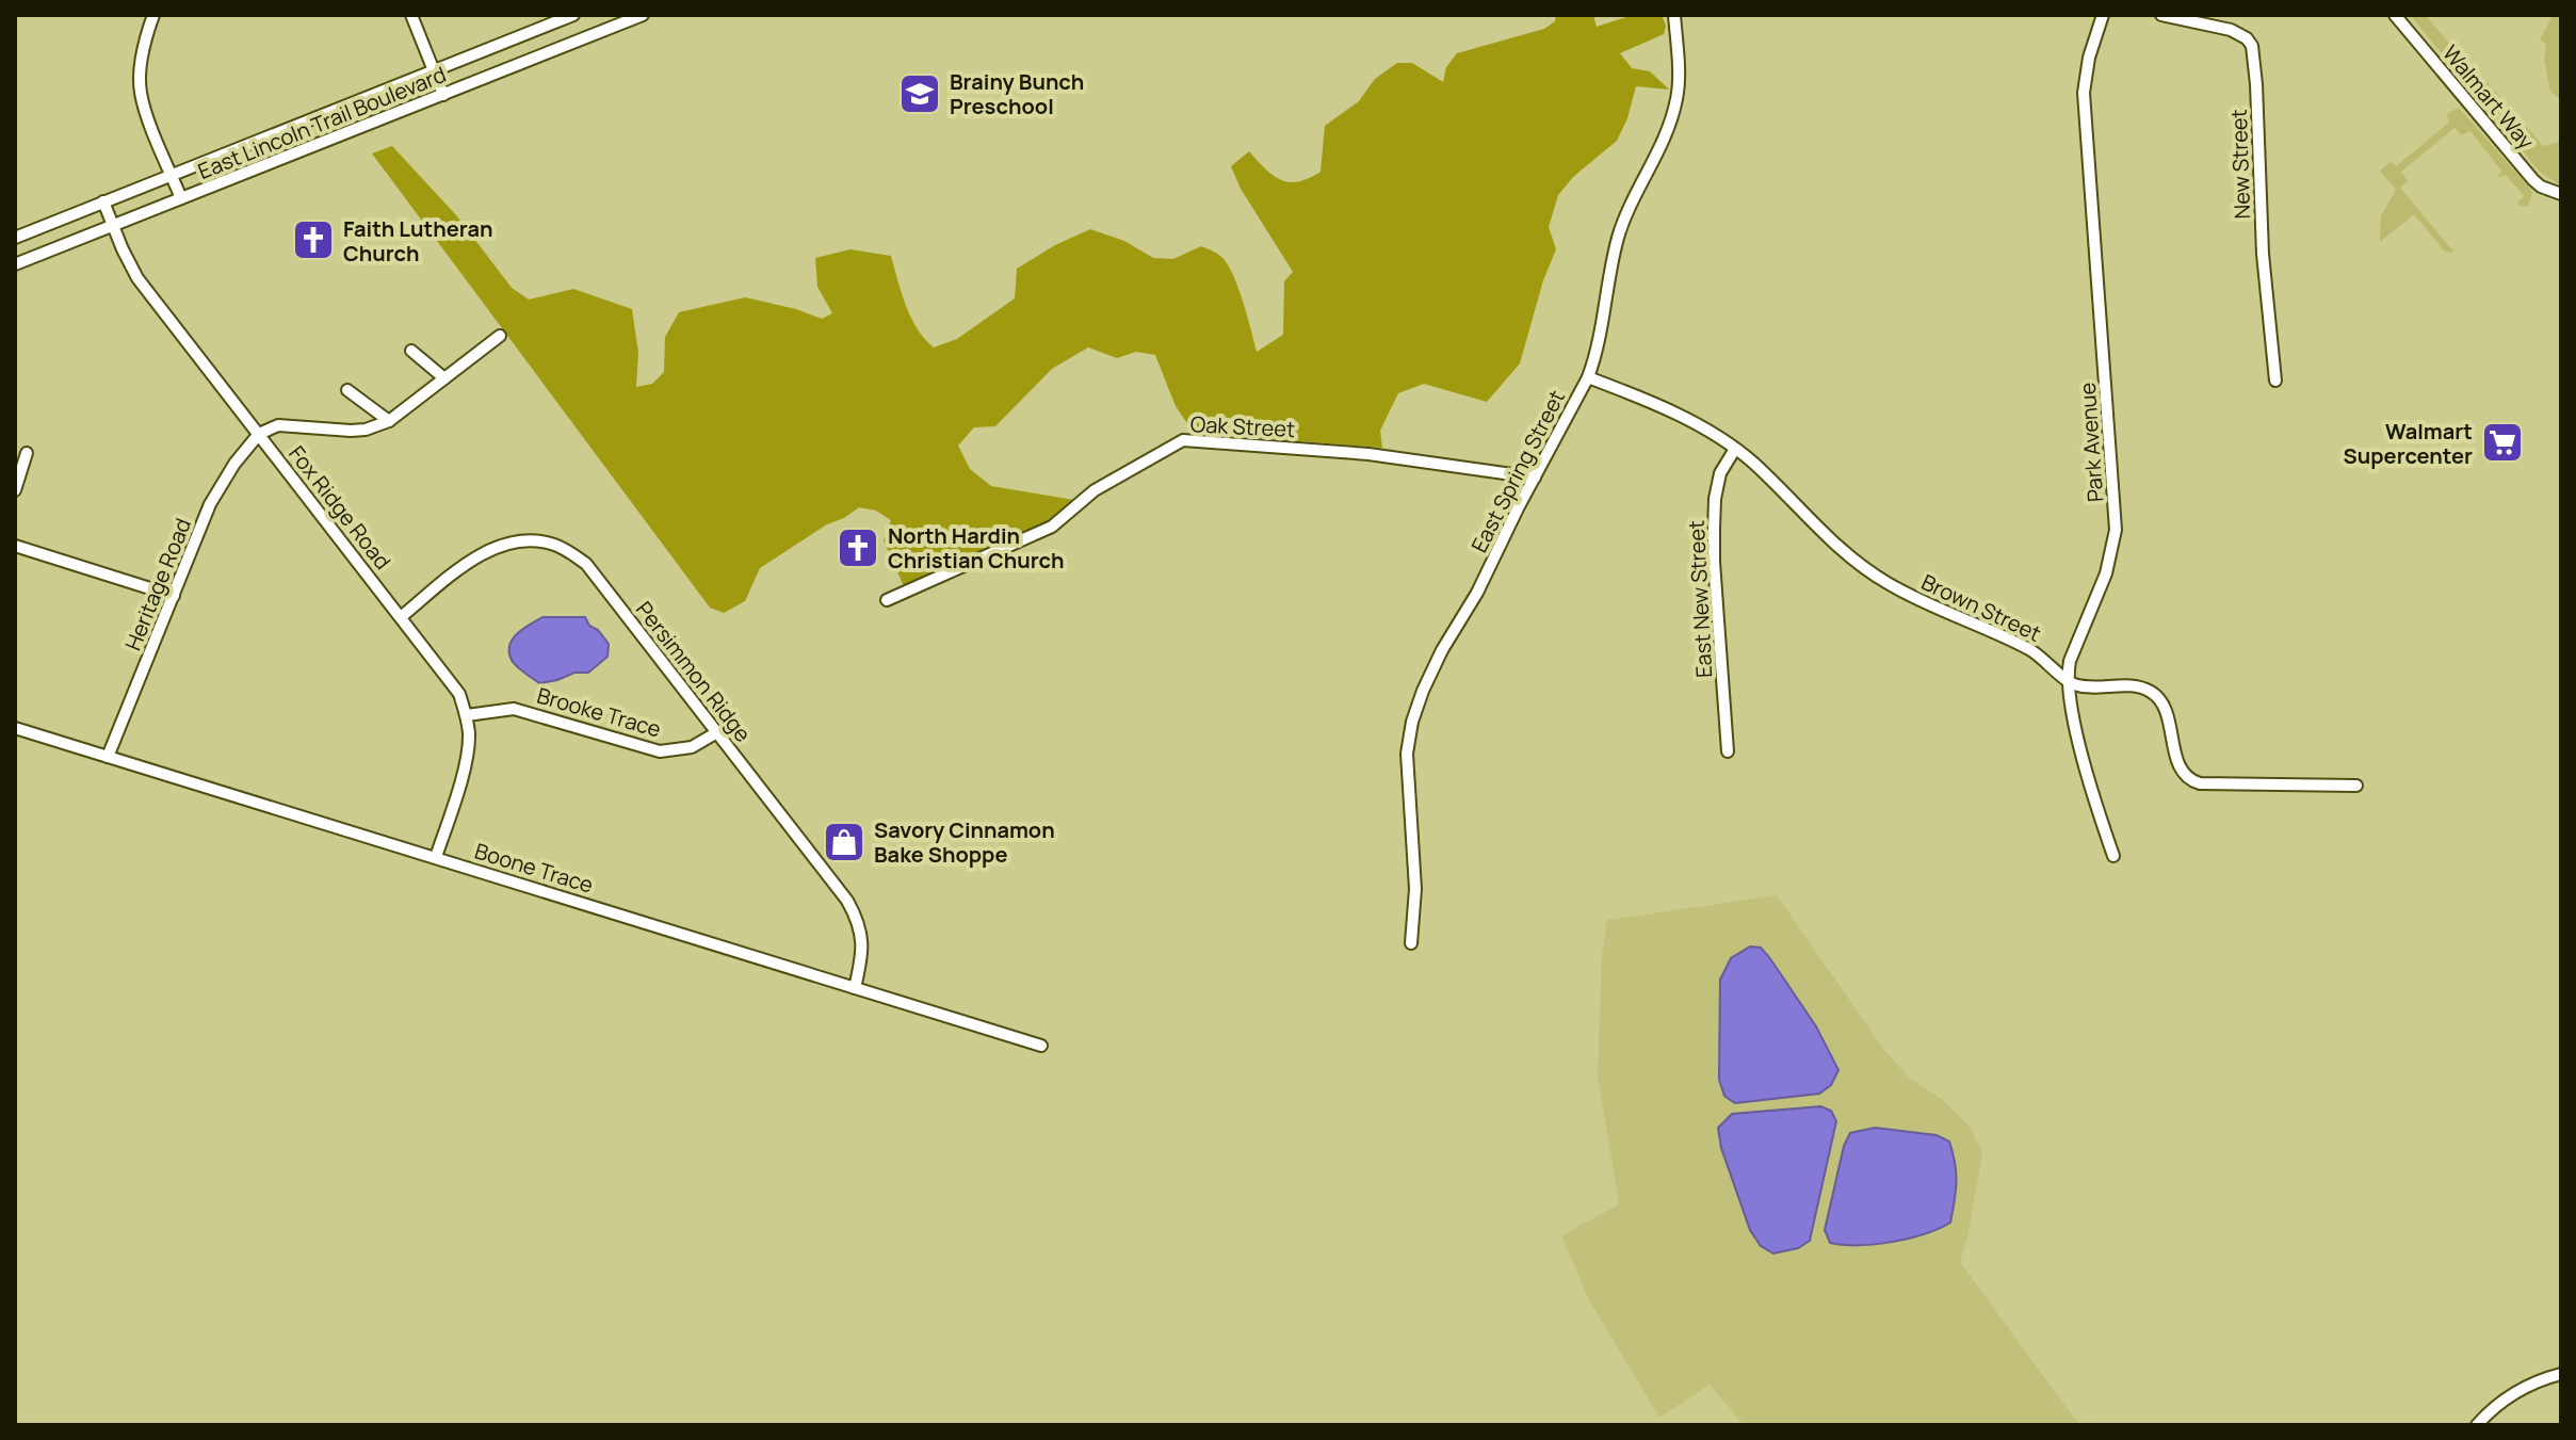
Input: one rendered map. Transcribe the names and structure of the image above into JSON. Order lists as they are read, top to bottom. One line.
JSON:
{"streets":{"street":["Walmart Way","East Lincoln Trail Boulevard","New Street","Oak Street","Park Avenue","East Spring Street","Fox Ridge Road","Heritage Road","East New Street","Brown Street","Persimmon Ridge","Brooke Trace","Boone Trace"]},"crossings":[["East Lincoln Trail Boulevard","Fox Ridge Road"],["Oak Street","East Spring Street"],["Park Avenue","Brown Street"],["East Spring Street","Brown Street"],["Fox Ridge Road","Heritage Road"],["Fox Ridge Road","Persimmon Ridge"],["Fox Ridge Road","Brooke Trace"],["Fox Ridge Road","Boone Trace"],["Heritage Road","Boone Trace"],["East New Street","Brown Street"],["Persimmon Ridge","Brooke Trace"],["Persimmon Ridge","Boone Trace"]],"places":{"school or university":["Brainy Bunch Preschool"],"church":["Faith Lutheran Church","North Hardin Christian Church"],"supermarket":["Walmart Supercenter"],"shop":["Savory Cinnamon Bake Shoppe"]}}
